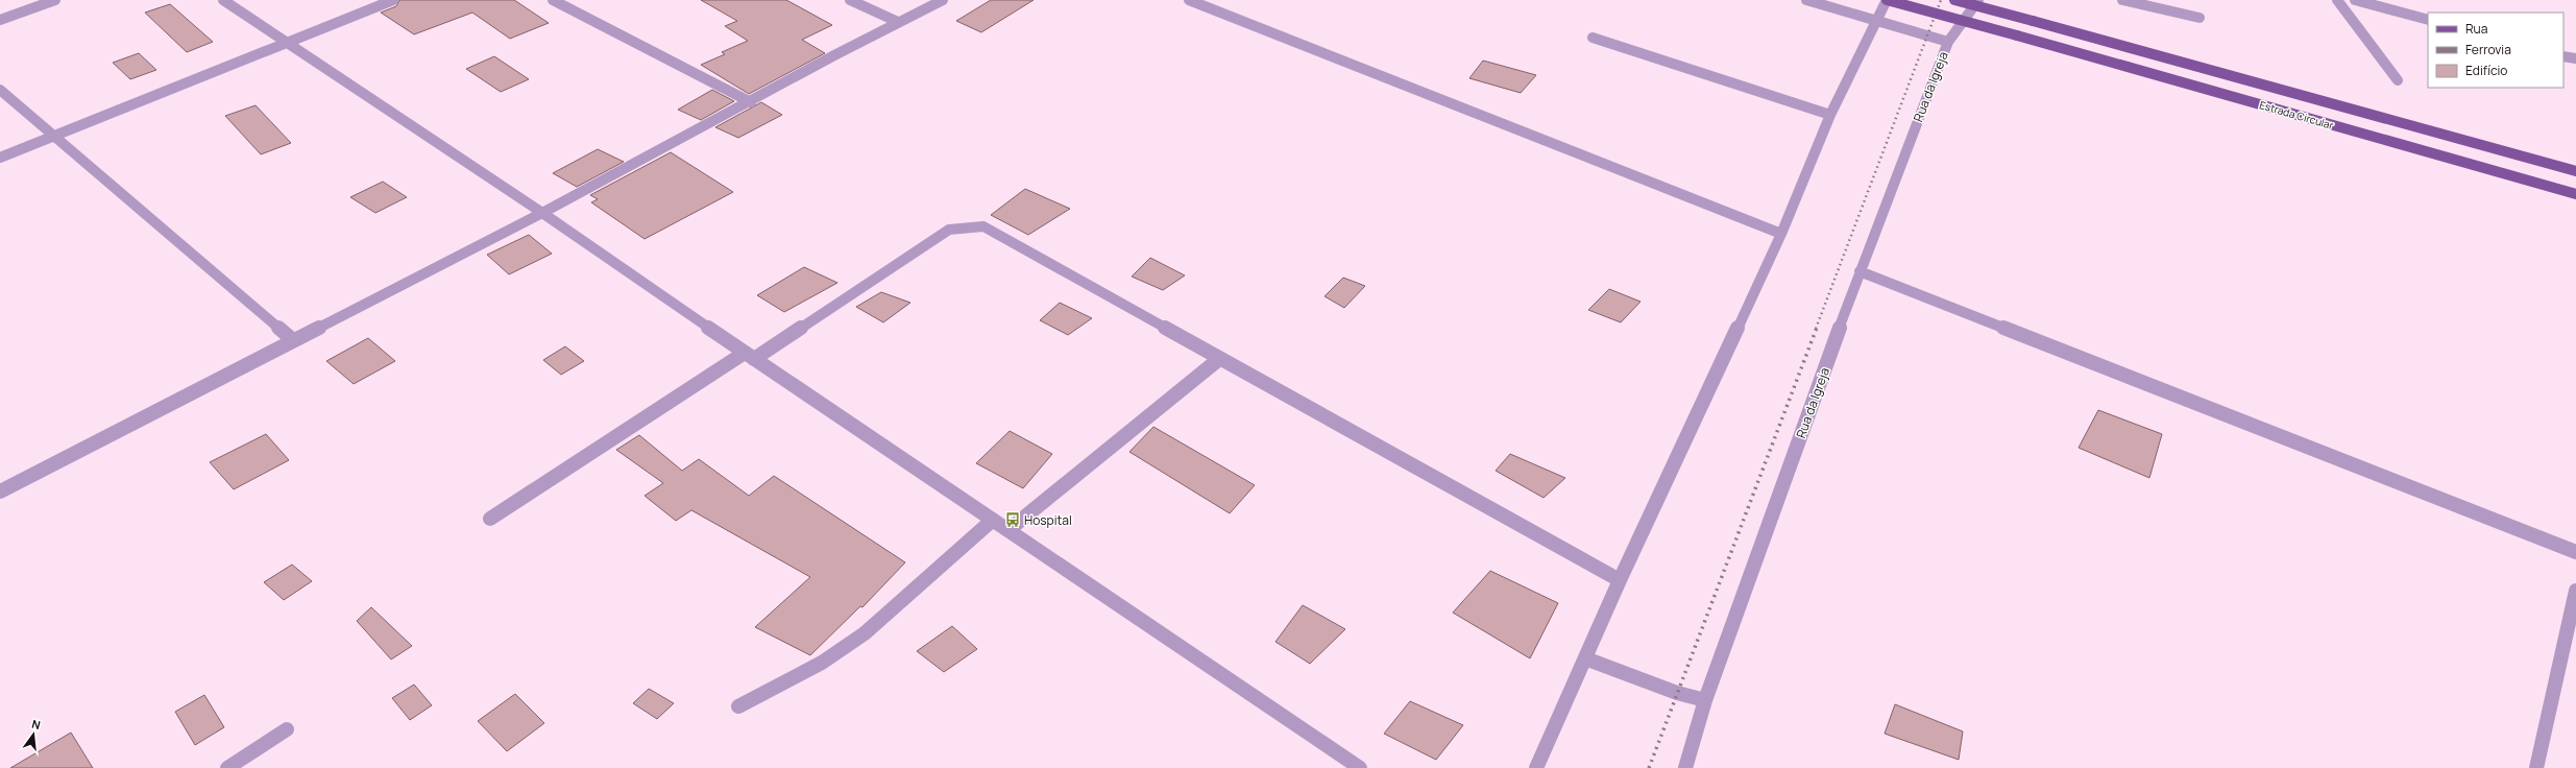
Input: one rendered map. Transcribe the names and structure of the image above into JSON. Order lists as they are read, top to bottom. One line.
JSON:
{"streets":{"main road":["Estrada Circular"],"street":["Rua da Igreja"]},"places":{"bus stop":["Hospital"]},"legend":["Rua","Ferrovia","Edifício"],"north":"top"}
